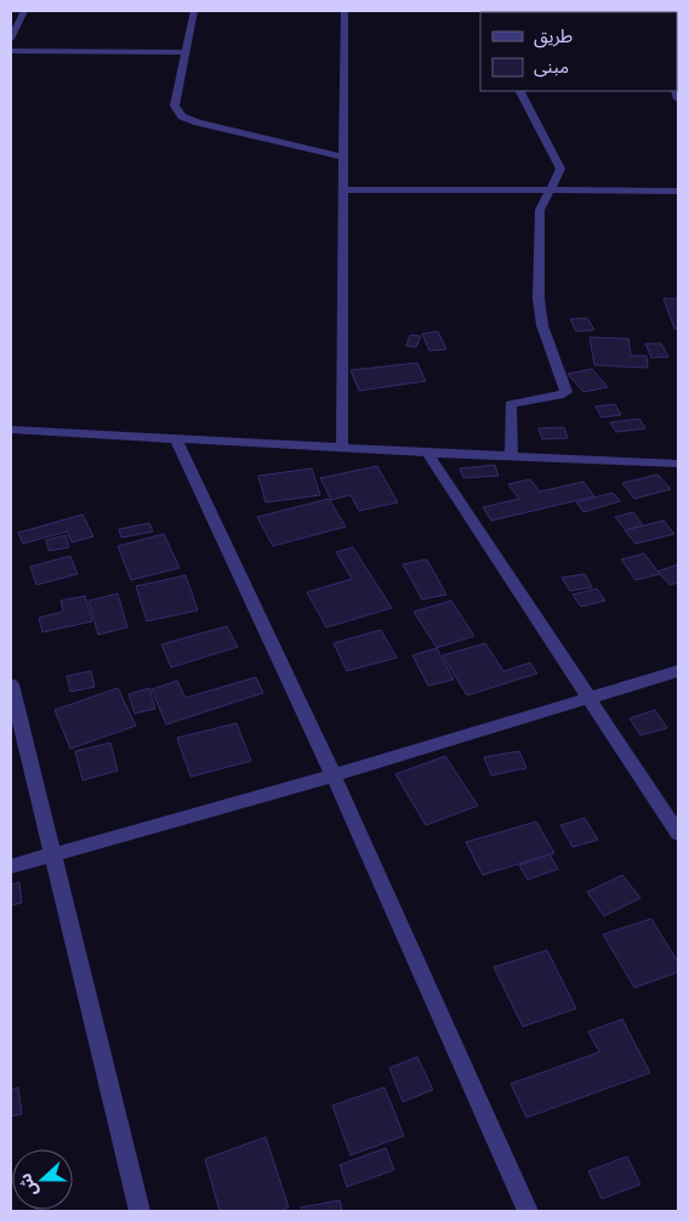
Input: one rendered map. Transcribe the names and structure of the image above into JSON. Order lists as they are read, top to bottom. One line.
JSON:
{"legend":["طريق","مبنى"],"north":"left"}
